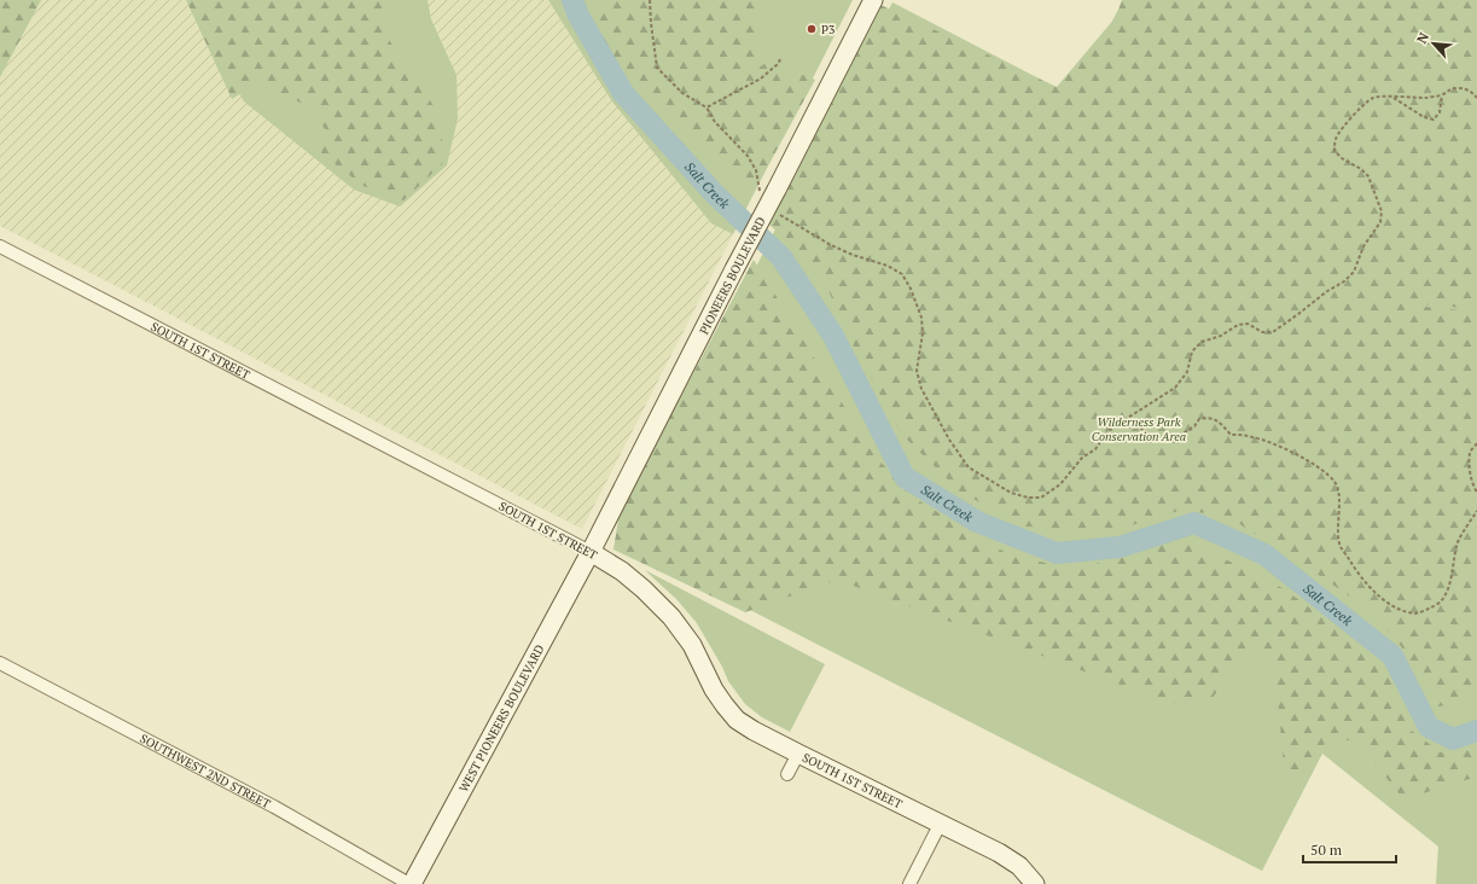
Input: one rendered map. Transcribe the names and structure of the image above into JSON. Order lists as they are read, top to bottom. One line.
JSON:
{"streets":{"main road":["PIONEERS BOULEVARD","SOUTH 1ST STREET","WEST PIONEERS BOULEVARD"],"street":["SOUTHWEST 2ND STREET"]},"crossings":[["PIONEERS BOULEVARD","SOUTH 1ST STREET"],["PIONEERS BOULEVARD","WEST PIONEERS BOULEVARD"],["SOUTH 1ST STREET","WEST PIONEERS BOULEVARD"],["WEST PIONEERS BOULEVARD","SOUTHWEST 2ND STREET"]],"water":["Salt Creek"],"parks":["Wilderness Park Conservation Area"],"places":["P3"],"scale_bar":"50 m","north":"top left"}
